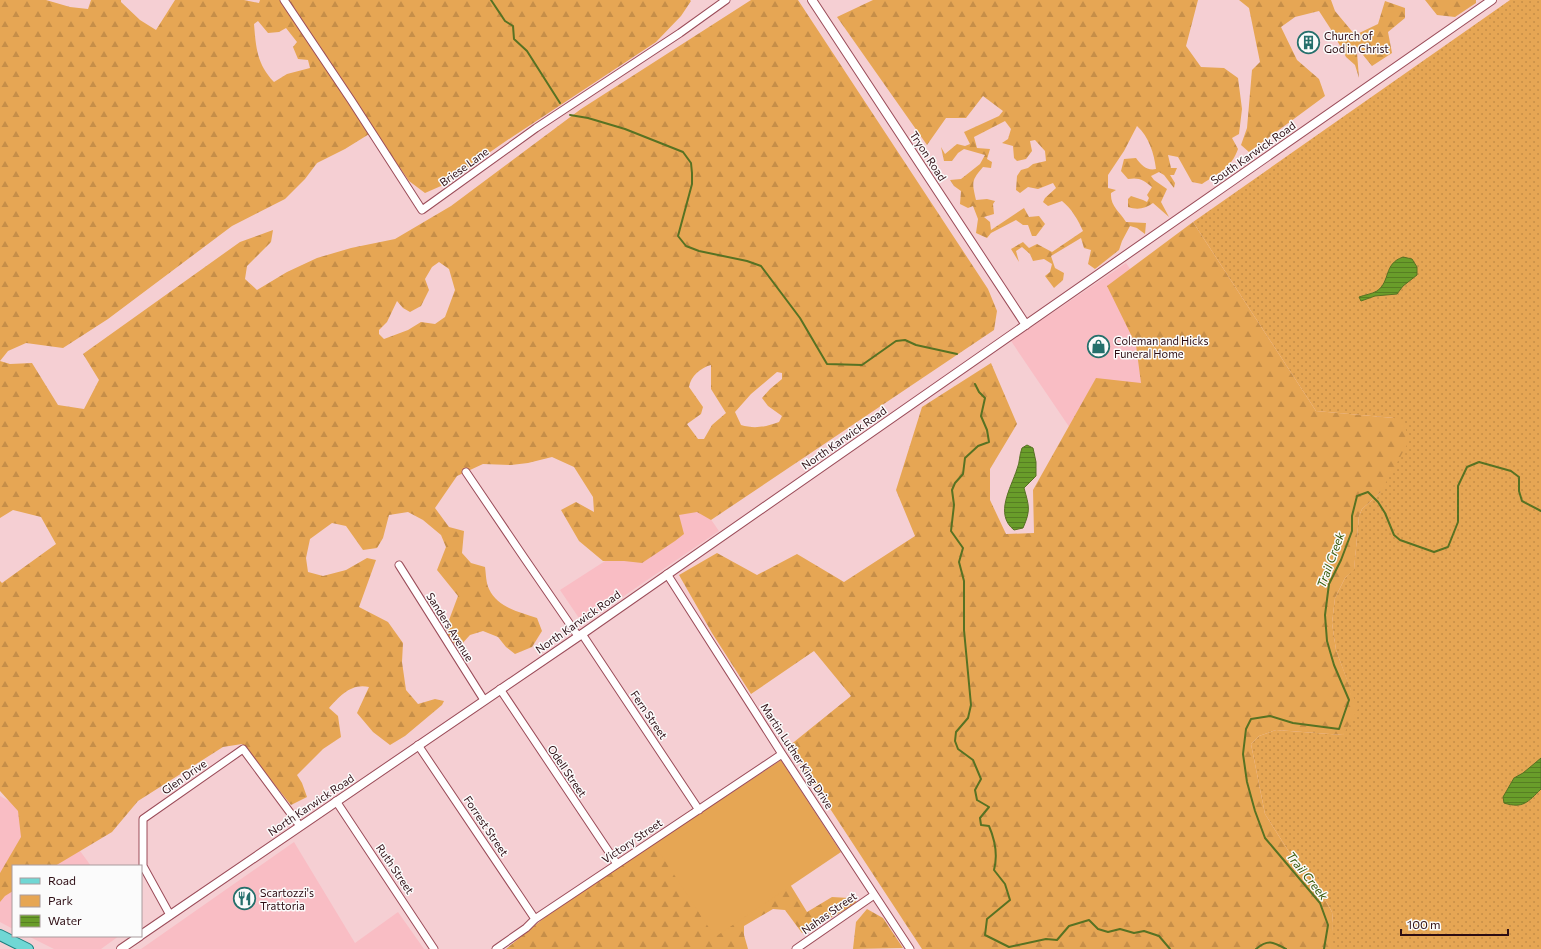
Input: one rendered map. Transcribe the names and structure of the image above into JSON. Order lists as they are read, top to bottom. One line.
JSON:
{"streets":{"street":["South Karwick Road","Tryon Road","Briese Lane","North Karwick Road","Sanders Avenue","Fern Street","Martin Luther King Drive","Odell Street","Glen Drive","Forrest Street","Victory Street","Ruth Street","Nahas Street"]},"crossings":[["South Karwick Road","Tryon Road"],["South Karwick Road","North Karwick Road"],["Tryon Road","North Karwick Road"],["North Karwick Road","Sanders Avenue"],["North Karwick Road","Fern Street"],["North Karwick Road","Martin Luther King Drive"],["North Karwick Road","Odell Street"],["North Karwick Road","Glen Drive"],["North Karwick Road","Forrest Street"],["North Karwick Road","Ruth Street"],["Fern Street","Victory Street"],["Martin Luther King Drive","Victory Street"],["Martin Luther King Drive","Nahas Street"],["Odell Street","Victory Street"],["Forrest Street","Victory Street"]],"water":["Trail Creek"],"places":{"building":["Church of God in Christ"],"shop":["Coleman and Hicks Funeral Home"],"restaurant":["Scartozzi's Trattoria"]},"legend":["Road","Park","Water"],"scale_bar":"100 m"}
